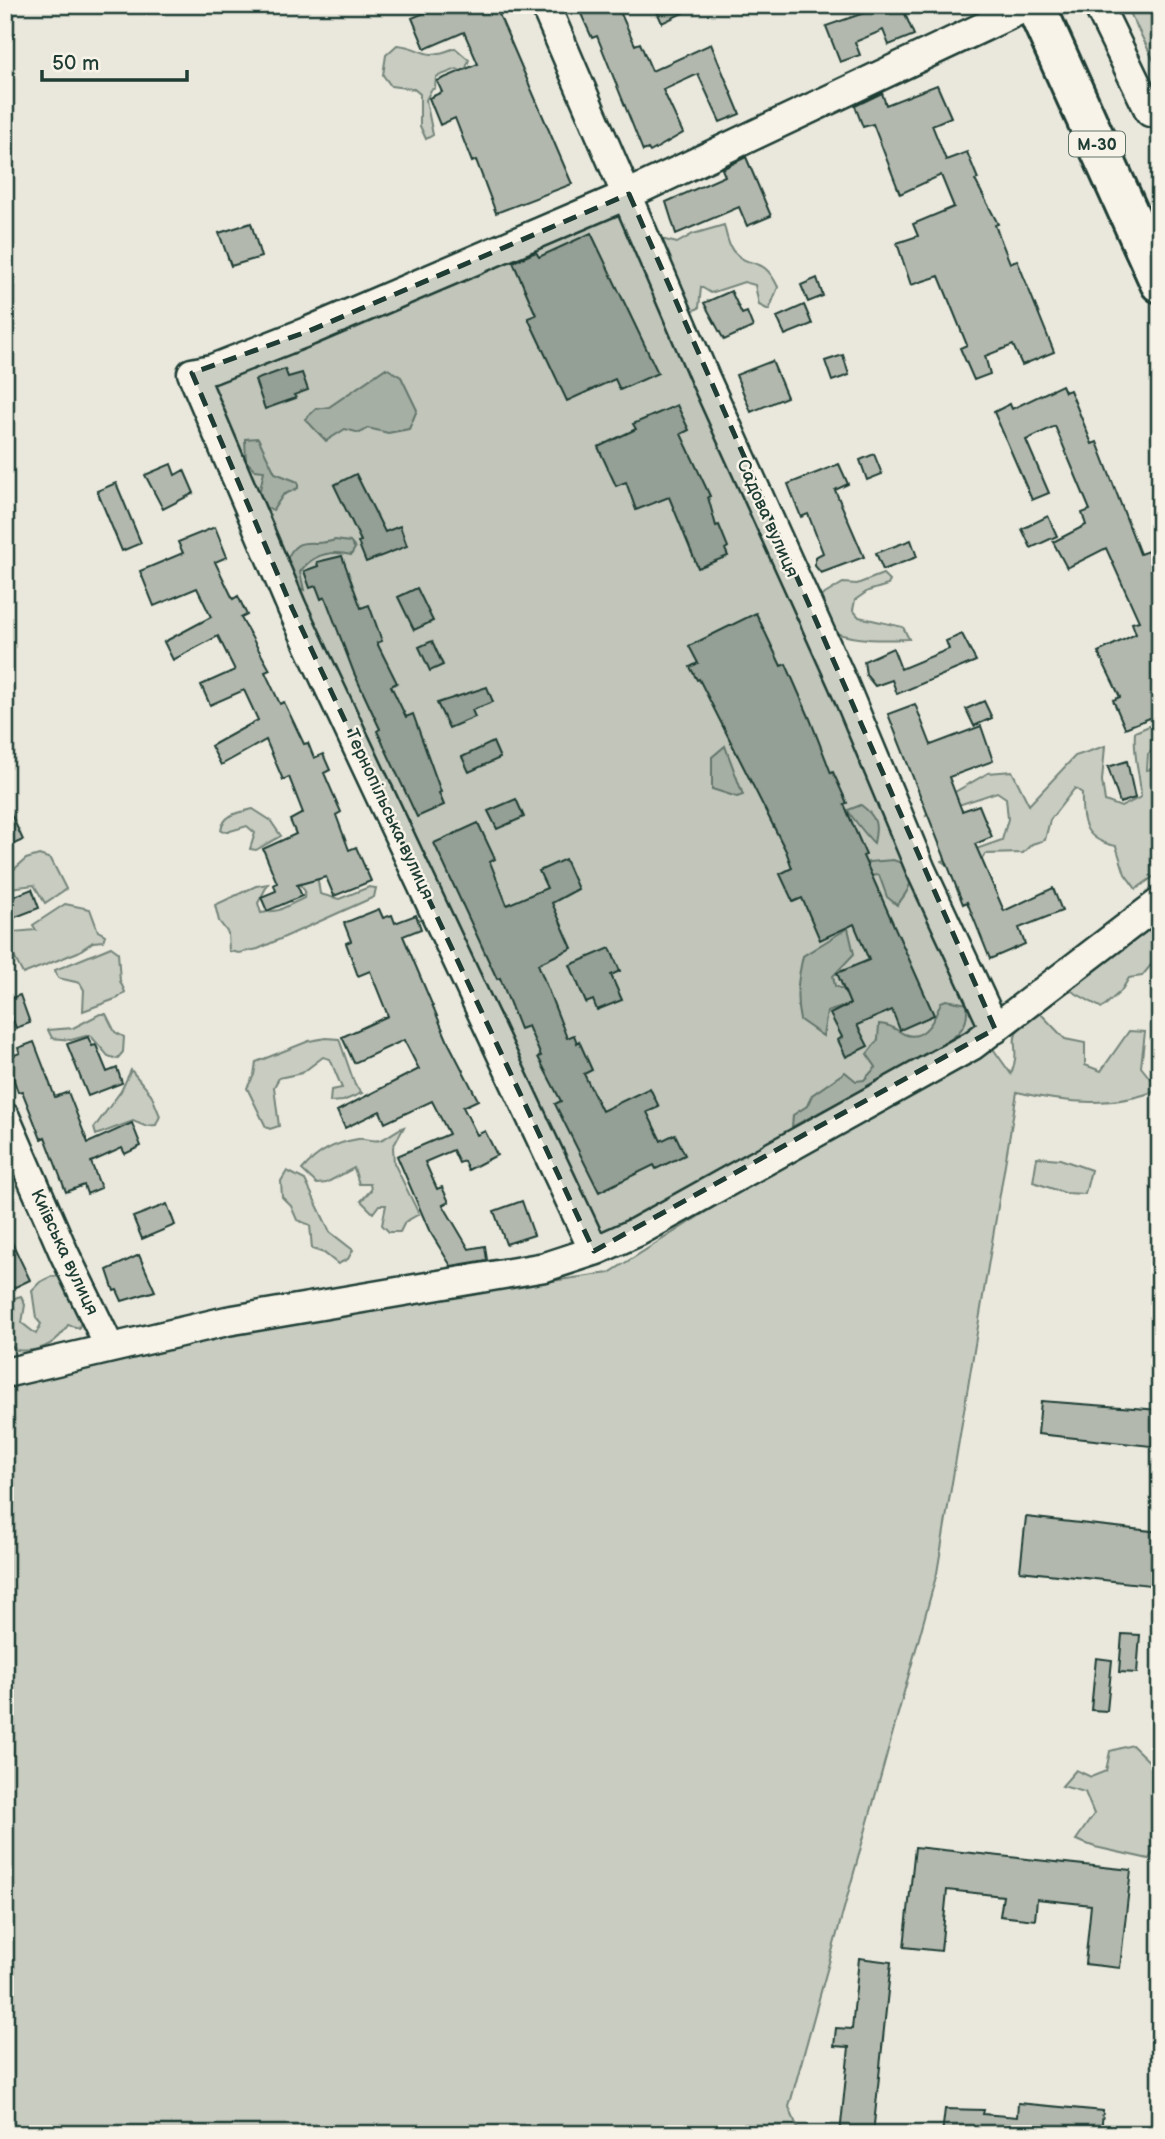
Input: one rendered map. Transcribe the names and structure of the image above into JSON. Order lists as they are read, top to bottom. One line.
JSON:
{"streets":{"highway":["М-30"],"street":["Садова вулиця","Тернопільська вулиця","Київська вулиця"]},"crossings":[["Садова вулиця","Тернопільська вулиця"]],"scale_bar":"50 m"}
